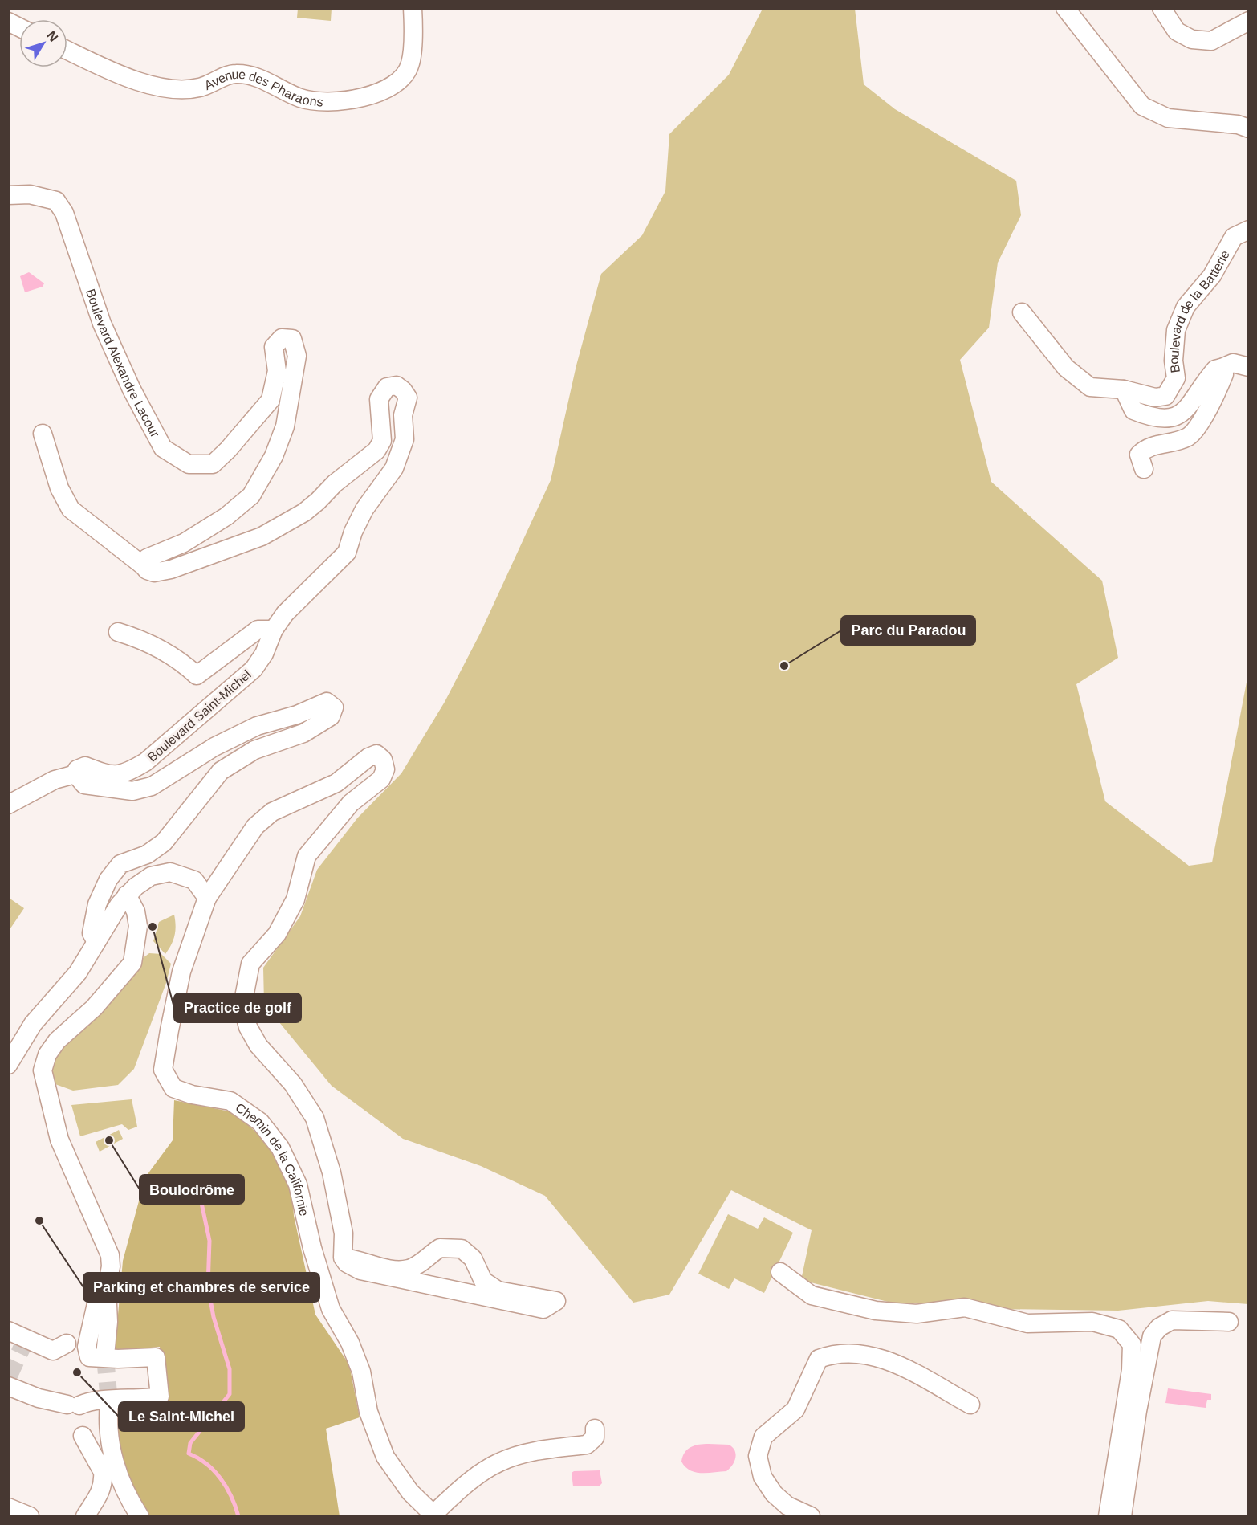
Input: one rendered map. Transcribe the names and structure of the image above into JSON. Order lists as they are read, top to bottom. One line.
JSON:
{"streets":{"street":["Avenue des Pharaons","Boulevard de la Batterie","Boulevard Alexandre Lacour","Boulevard Saint-Michel","Chemin de la Californie"]},"crossings":[["Boulevard Alexandre Lacour","Boulevard Saint-Michel"]],"places":["Parc du Paradou","Practice de golf","Boulodrôme","Parking et chambres de service","Le Saint-Michel"],"north":"top right"}
